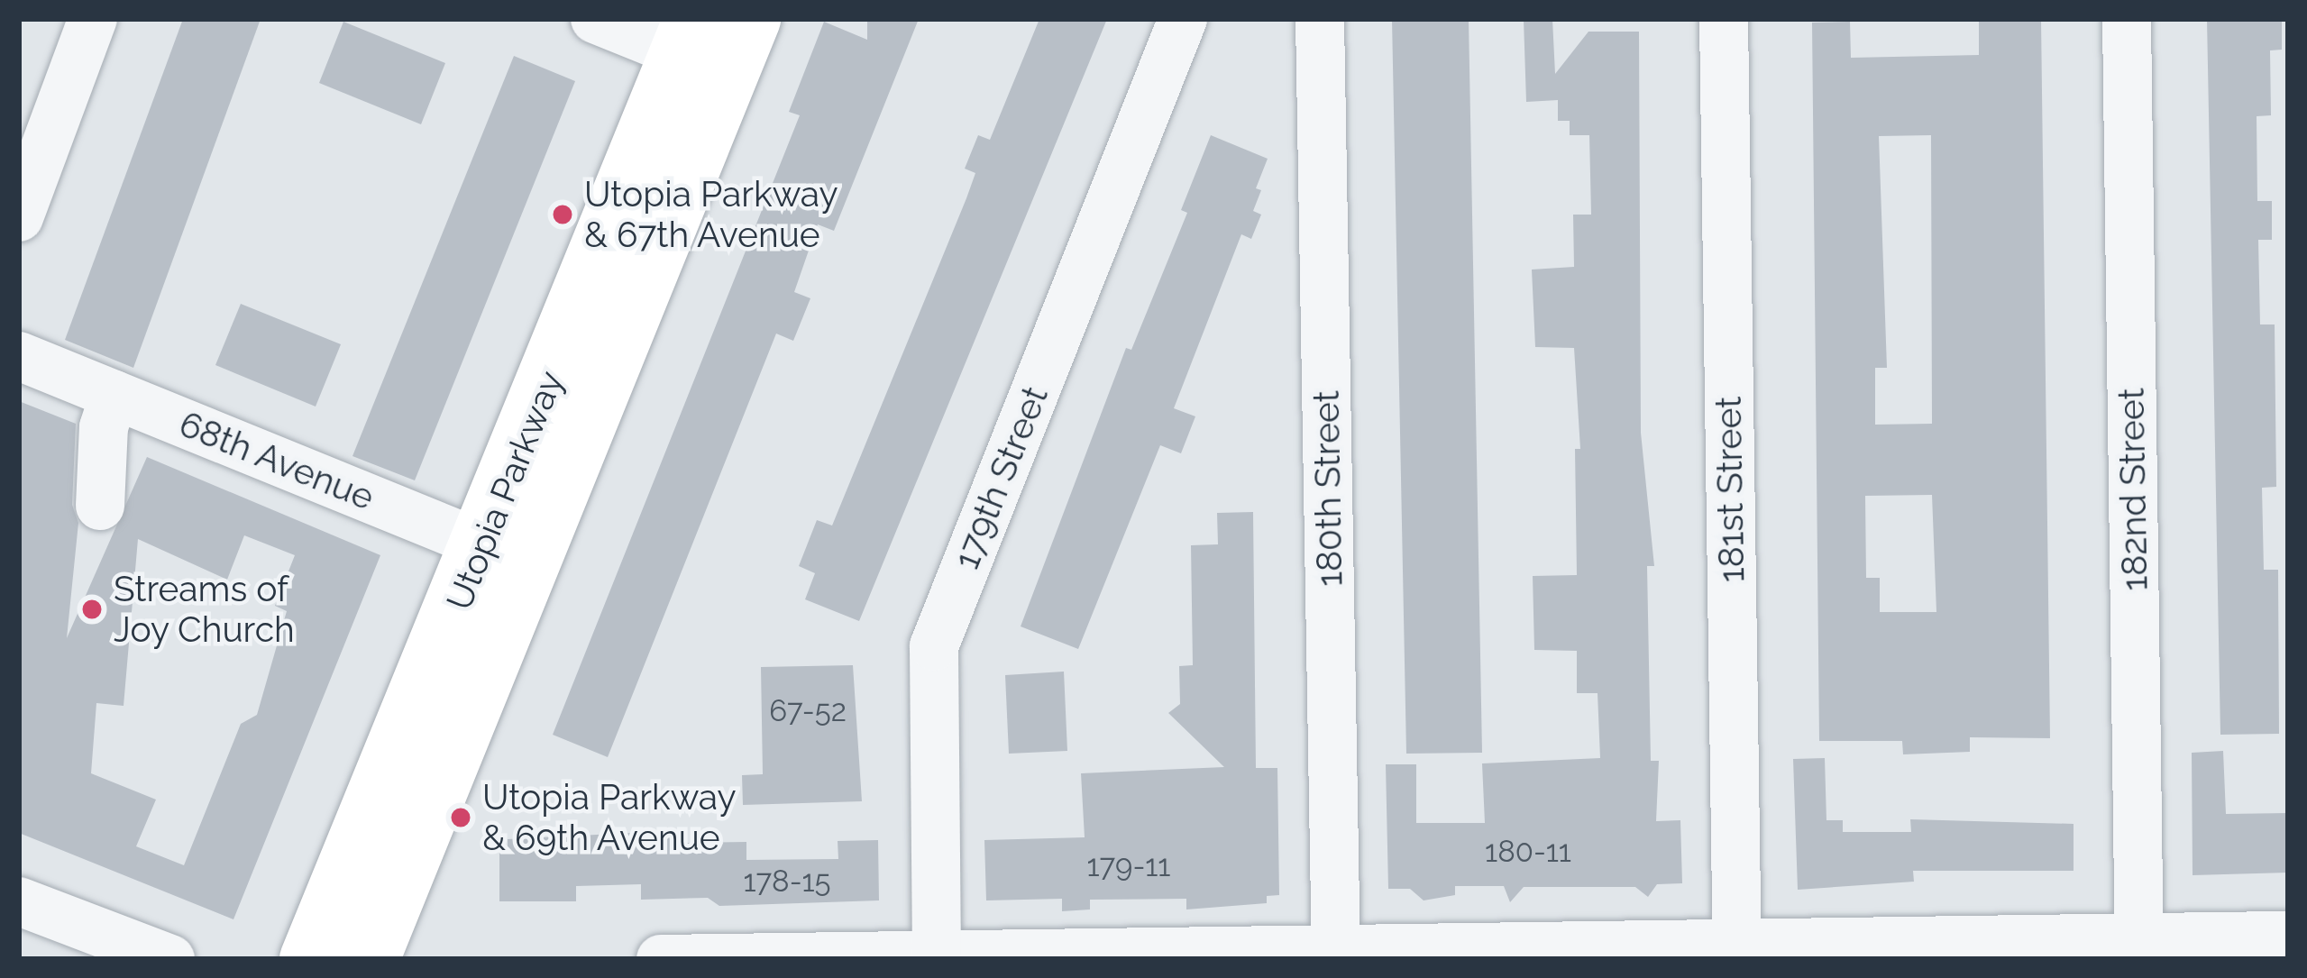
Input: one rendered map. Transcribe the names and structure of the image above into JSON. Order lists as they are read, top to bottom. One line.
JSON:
{"streets":{"main road":["Utopia Parkway"],"street":["68th Avenue","179th Street","180th Street","181st Street","182nd Street"]},"crossings":[["68th Avenue","Utopia Parkway"]],"places":["Utopia Parkway & 67th Avenue","Streams of Joy Church","Utopia Parkway & 69th Avenue"],"house_numbers":["67-52","180-11","179-11","178-15"]}
